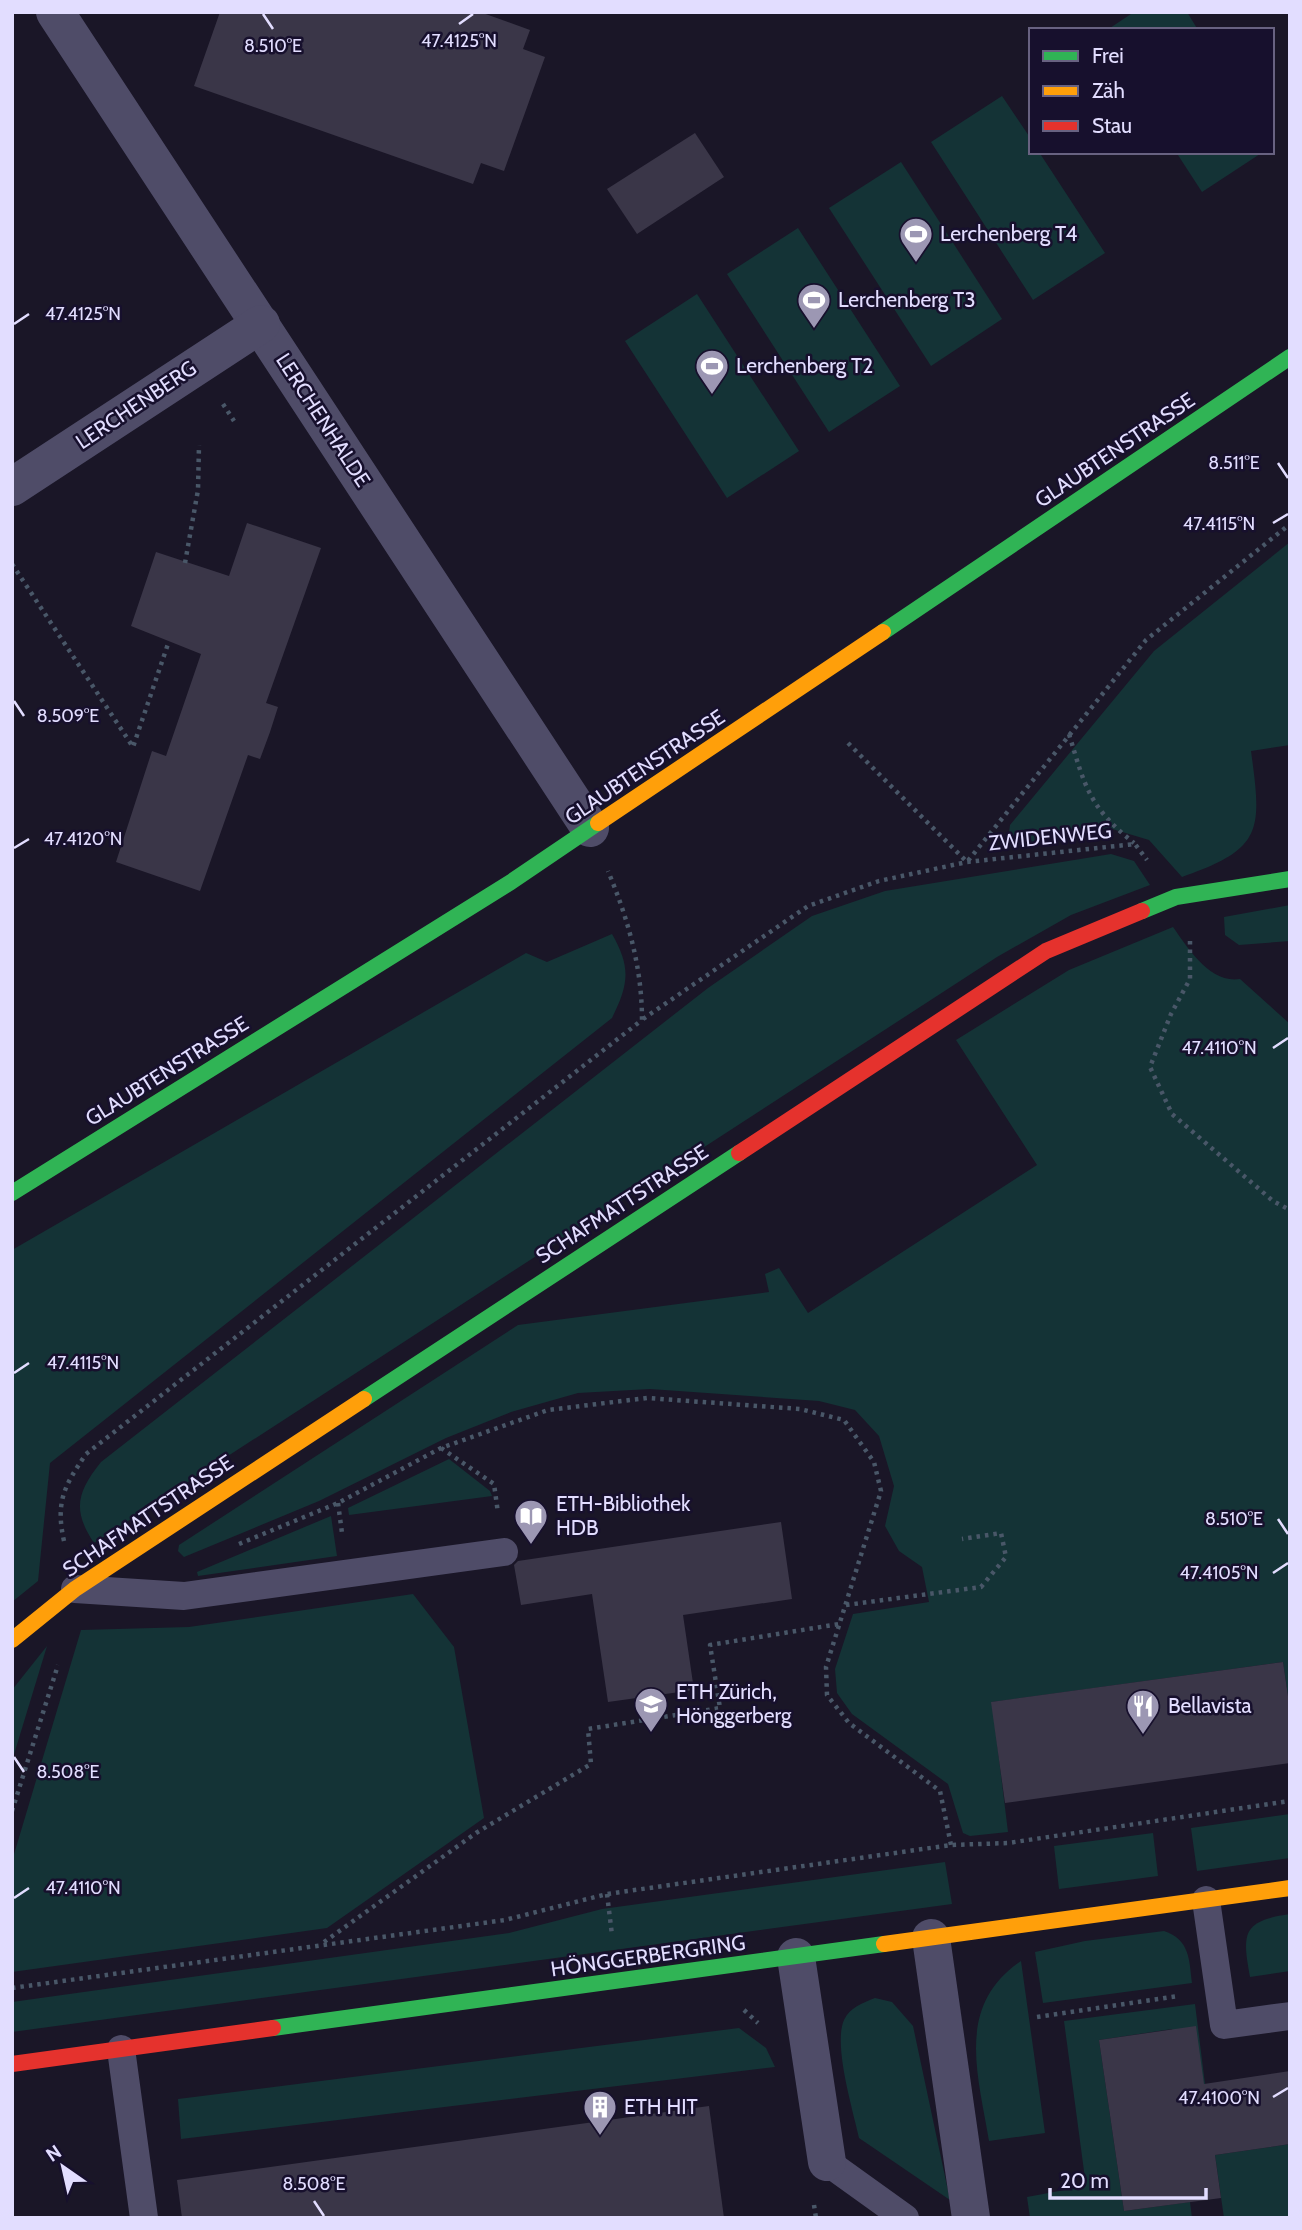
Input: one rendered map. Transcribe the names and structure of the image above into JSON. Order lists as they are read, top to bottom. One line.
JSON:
{"streets":{"street":["LERCHENBERG","LERCHENHALDE","GLAUBTENSTRASSE","SCHAFMATTSTRASSE","HÖNGGERBERGRING"],"path":["ZWIDENWEG"]},"crossings":[["LERCHENBERG","LERCHENHALDE"],["LERCHENHALDE","GLAUBTENSTRASSE"],["ZWIDENWEG","SCHAFMATTSTRASSE"]],"places":{"sports":["Lerchenberg T4","Lerchenberg T3","Lerchenberg T2"],"library":["ETH-Bibliothek HDB"],"school or university":["ETH Zürich, Hönggerberg"],"restaurant":["Bellavista"],"building":["ETH HIT"]},"legend":["Frei","Zäh","Stau"],"scale_bar":"20 m","north":"top left","coordinates":["47.4125°N","8.510°E","8.511°E","47.4115°N","8.509°E","47.4120°N","47.4110°N","47.4105°N","8.508°E","47.4100°N"]}
